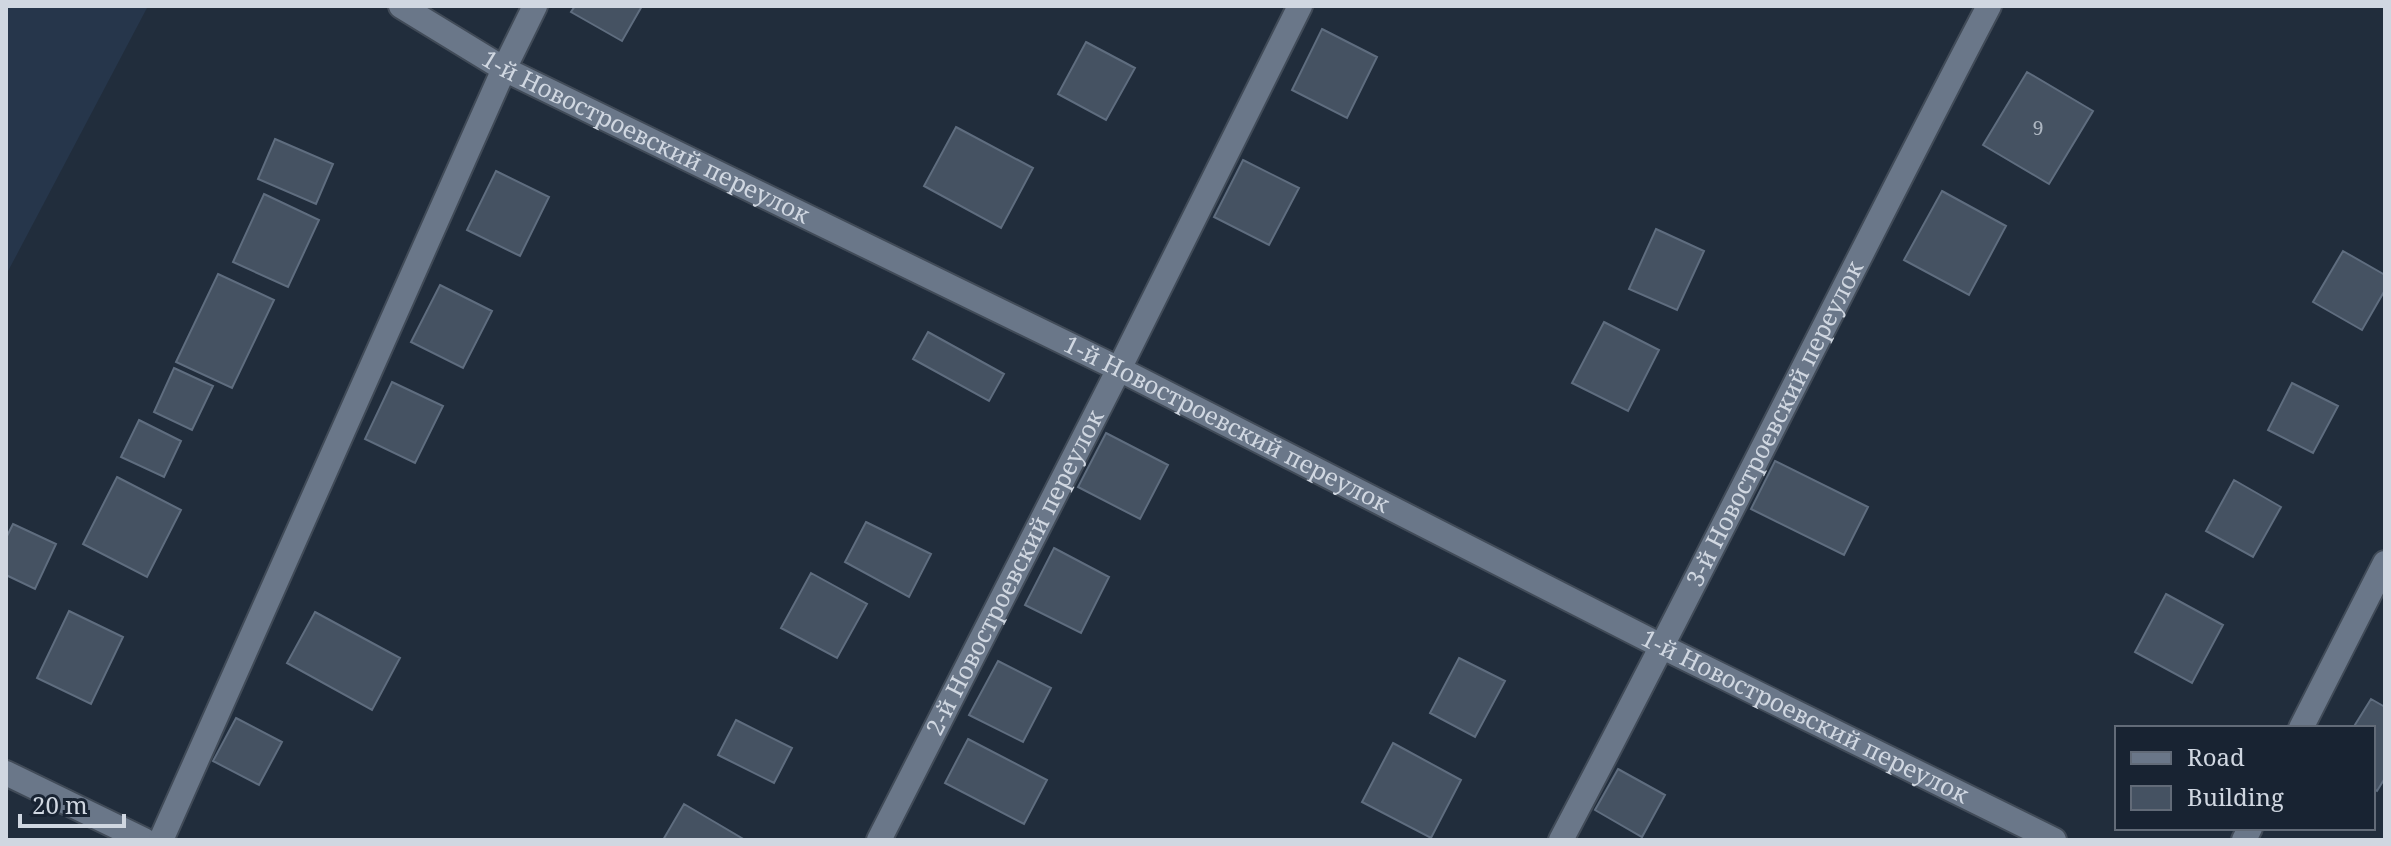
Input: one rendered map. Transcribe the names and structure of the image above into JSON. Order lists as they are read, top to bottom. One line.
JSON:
{"streets":{"street":["1-й Новостроевский переулок","3-й Новостроевский переулок","2-й Новостроевский переулок"]},"crossings":[["1-й Новостроевский переулок","3-й Новостроевский переулок"],["1-й Новостроевский переулок","2-й Новостроевский переулок"]],"house_numbers":["9"],"legend":["Road","Building"],"scale_bar":"20 m"}
